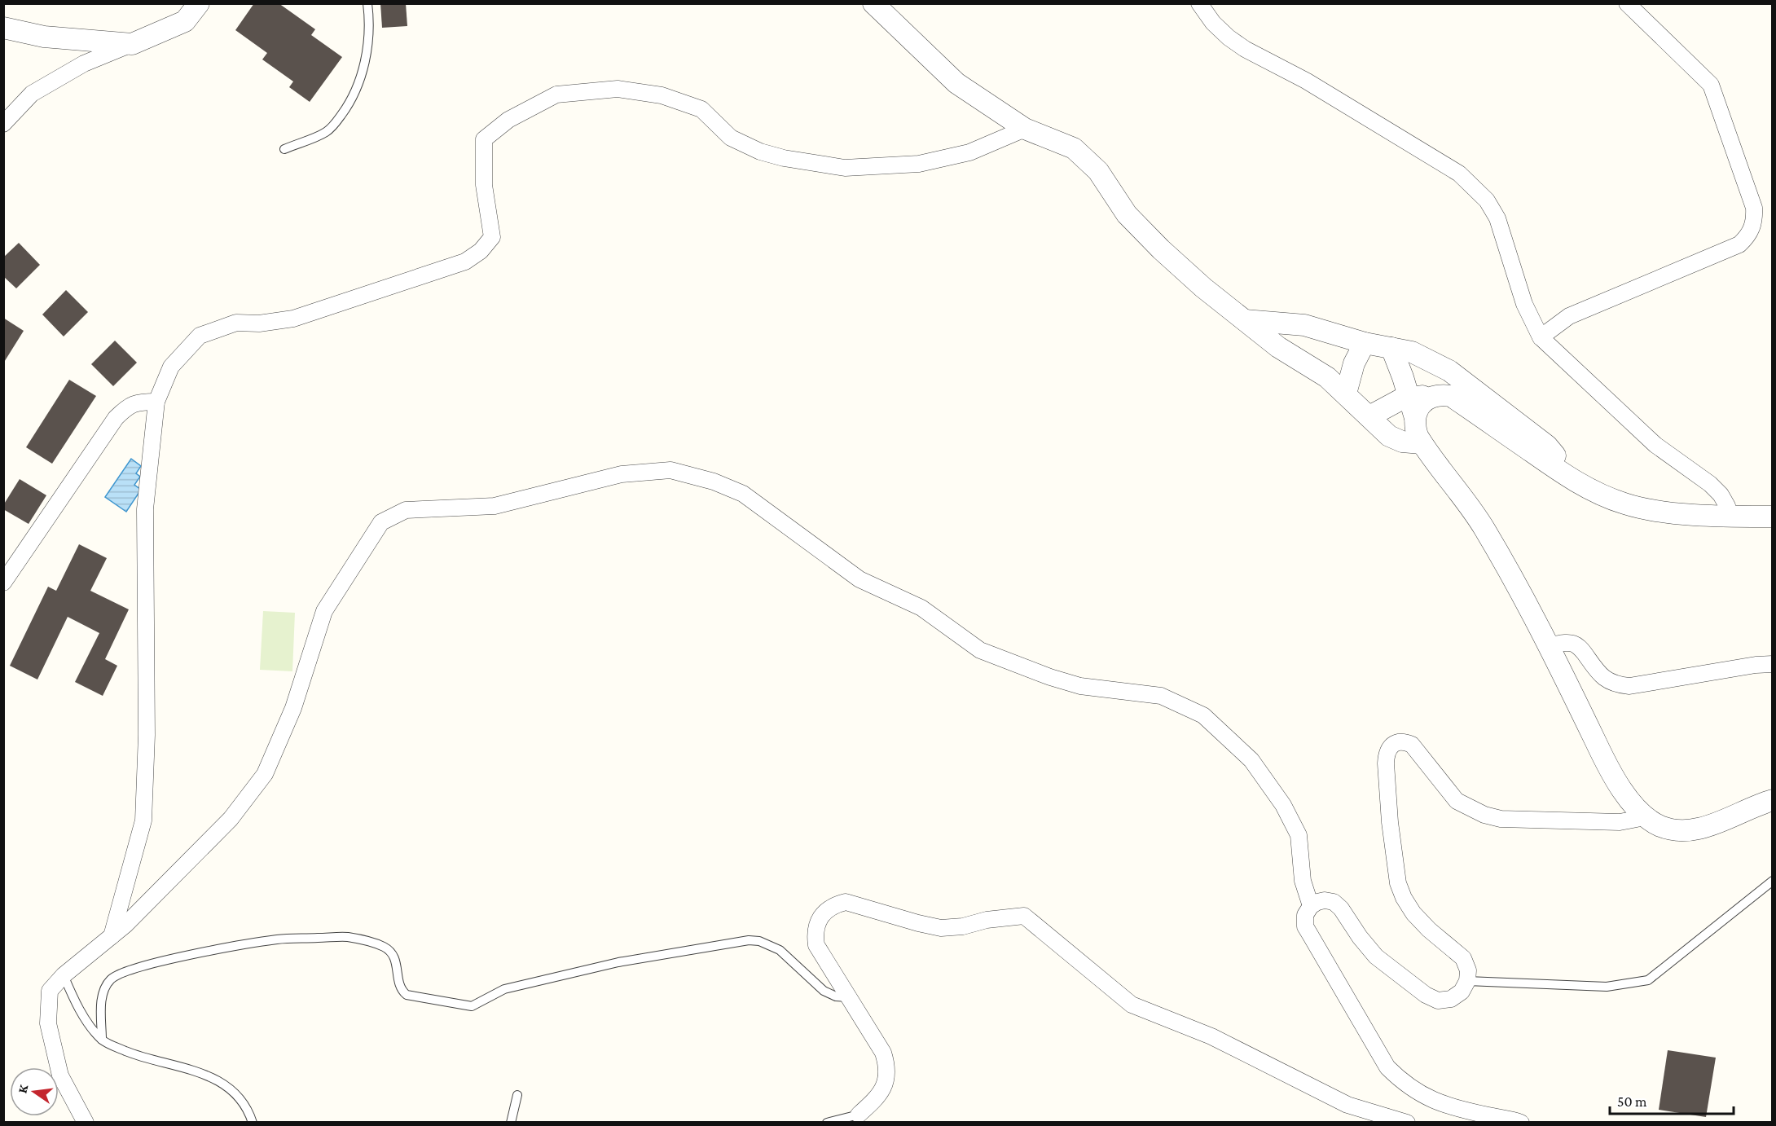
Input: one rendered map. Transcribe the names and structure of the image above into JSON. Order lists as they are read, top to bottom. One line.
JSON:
{"scale_bar":"50 m","north":"left"}
